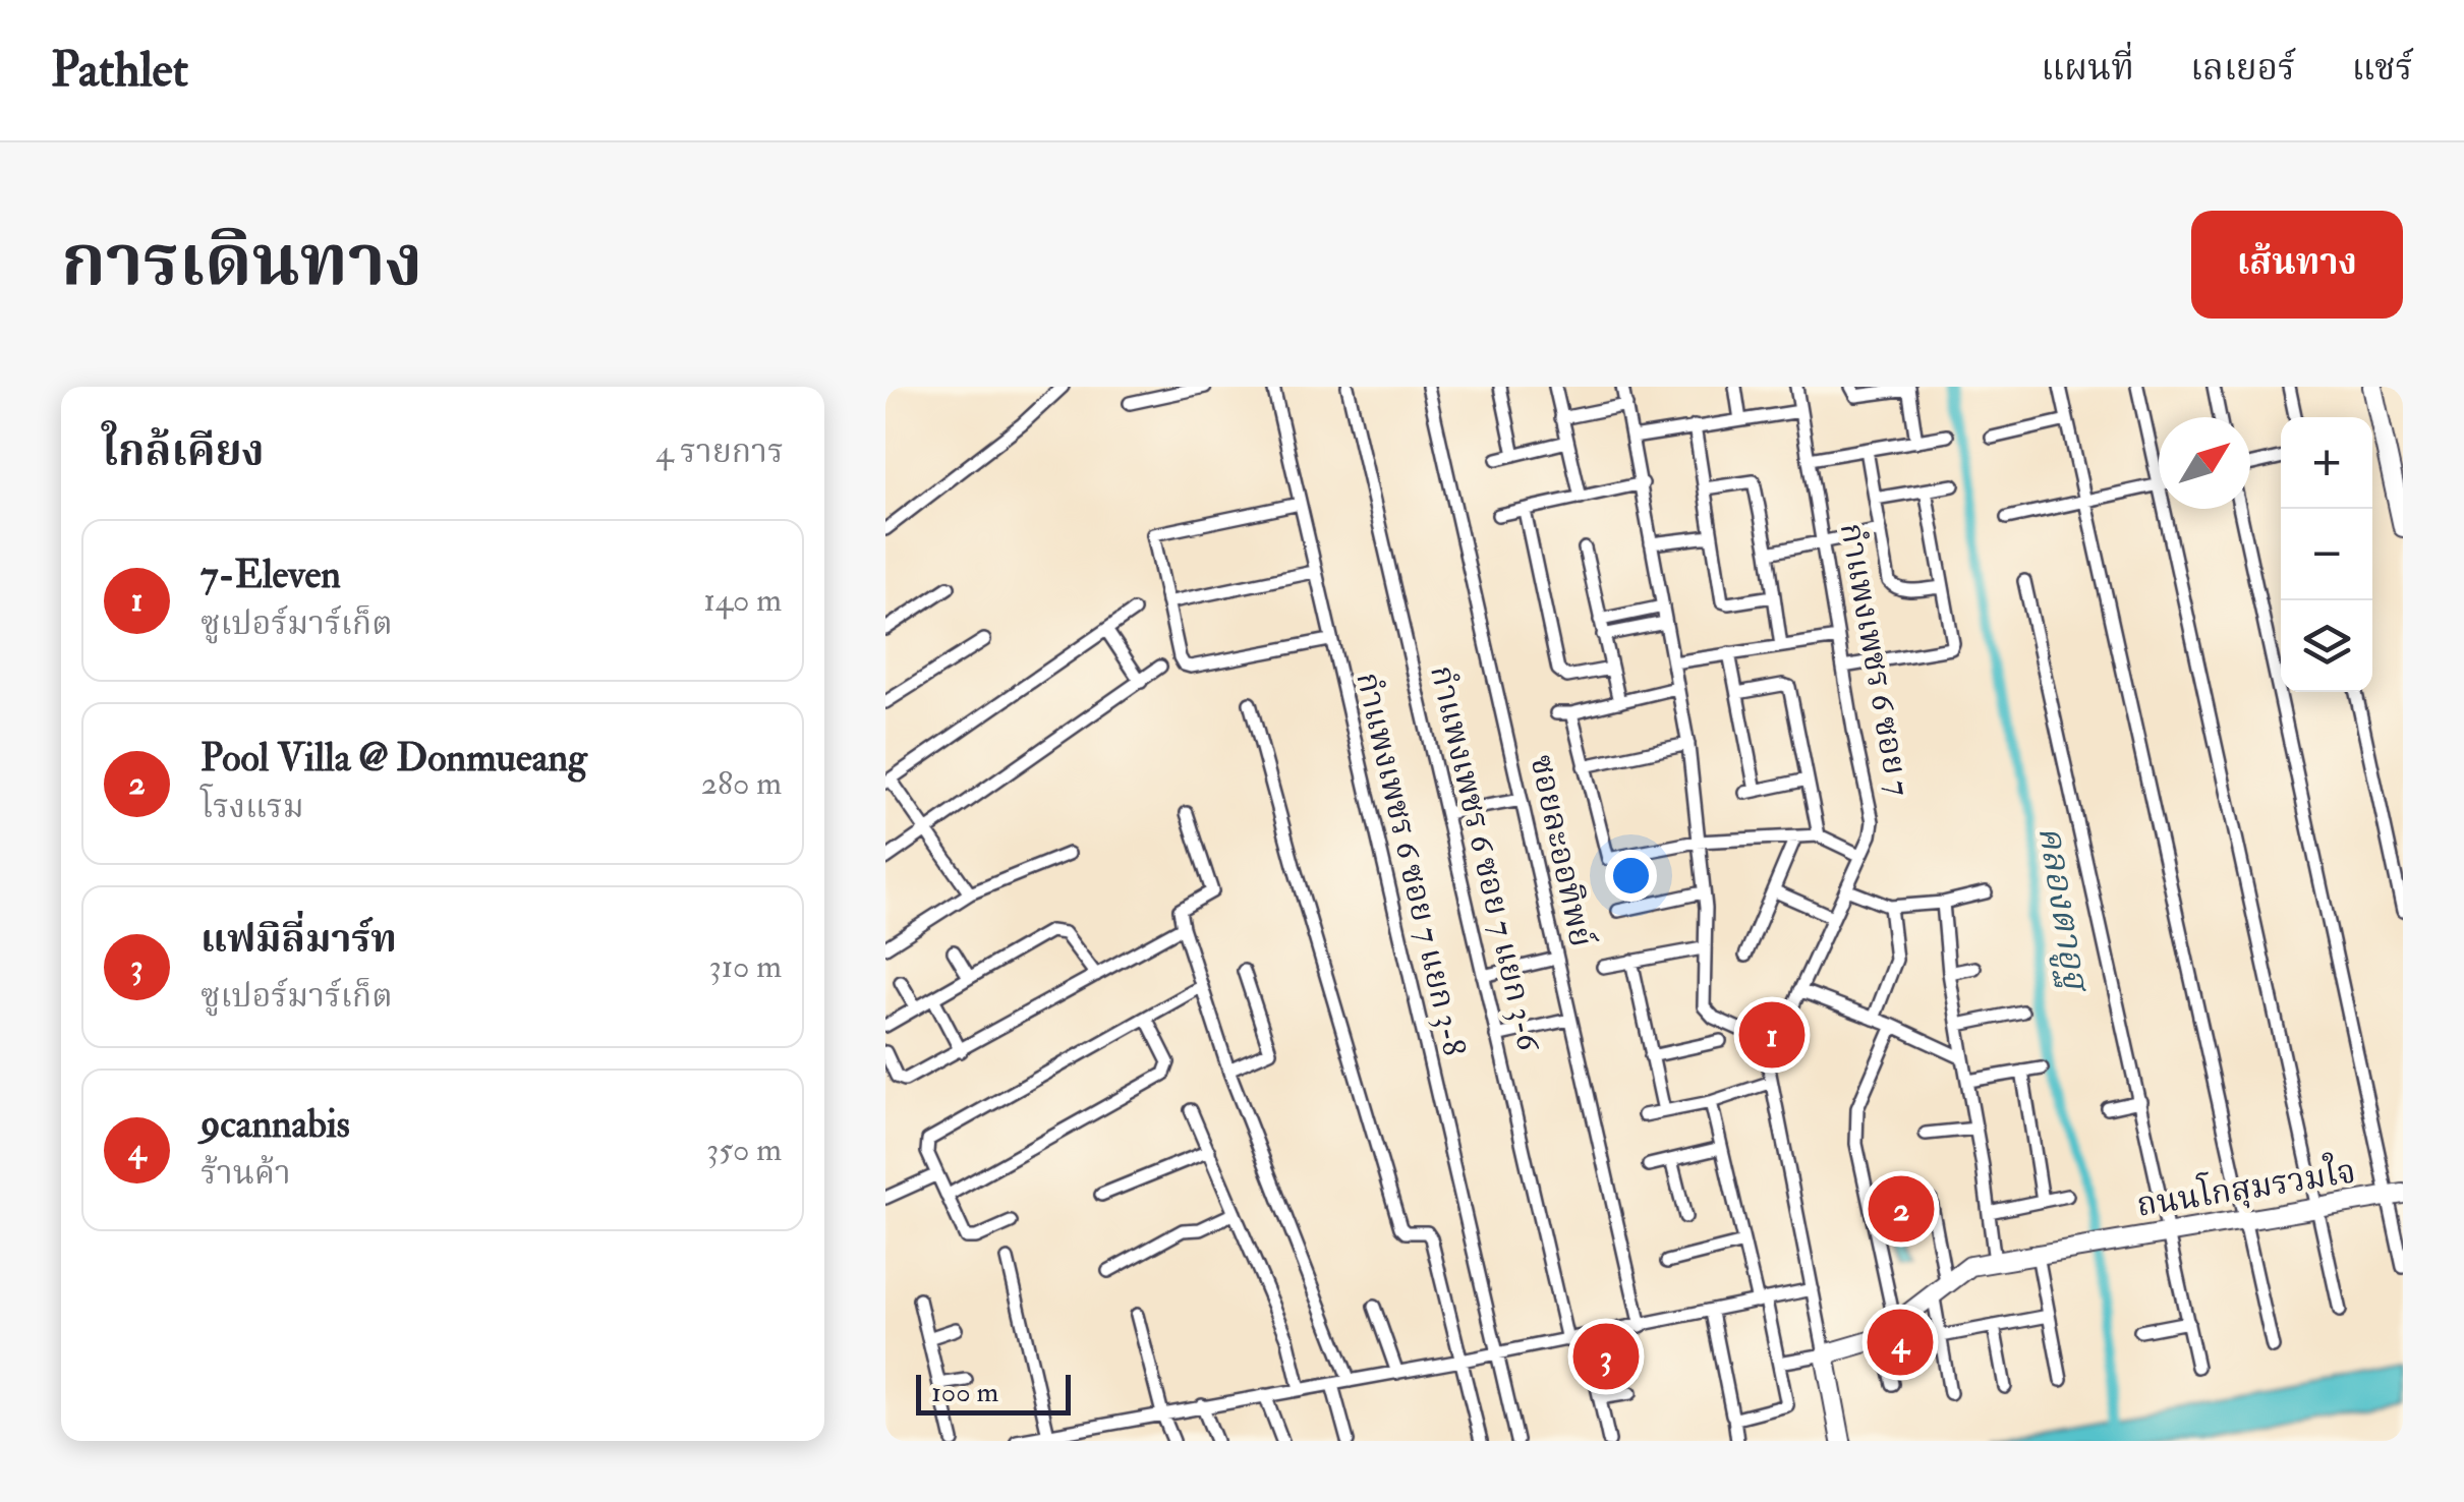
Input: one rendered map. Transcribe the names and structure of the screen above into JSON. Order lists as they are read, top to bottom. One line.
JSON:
{"streets":{"street":["กำแพงเพชร 6 ซอย 7","ซอยละออทิพย์","กำแพงเพชร 6 ซอย 7 แยก 3-6","กำแพงเพชร 6 ซอย 7 แยก 3-8","ถนนโกสุมรวมใจ"]},"water":["คลองตาอูฐ"],"scale_bar":"100 m","north":"top right","page":{"header":"Pathlet","nav":["แผนที่","เลเยอร์","แชร์"],"title":"การเดินทาง","buttons":"เส้นทาง","heading":["ใกล้เคียง","4 รายการ"],"map_buttons":["+","−"],"list":[{"mark":"1","name":"7-Eleven","note":"ซูเปอร์มาร์เก็ต","value":"140 m"},{"mark":"2","name":"Pool Villa @ Donmueang","note":"โรงแรม","value":"280 m"},{"mark":"3","name":"แฟมิลี่มาร์ท","note":"ซูเปอร์มาร์เก็ต","value":"310 m"},{"mark":"4","name":"9cannabis","note":"ร้านค้า","value":"350 m"}],"pins":["1","2","4","3"],"scale":"100 m"}}
